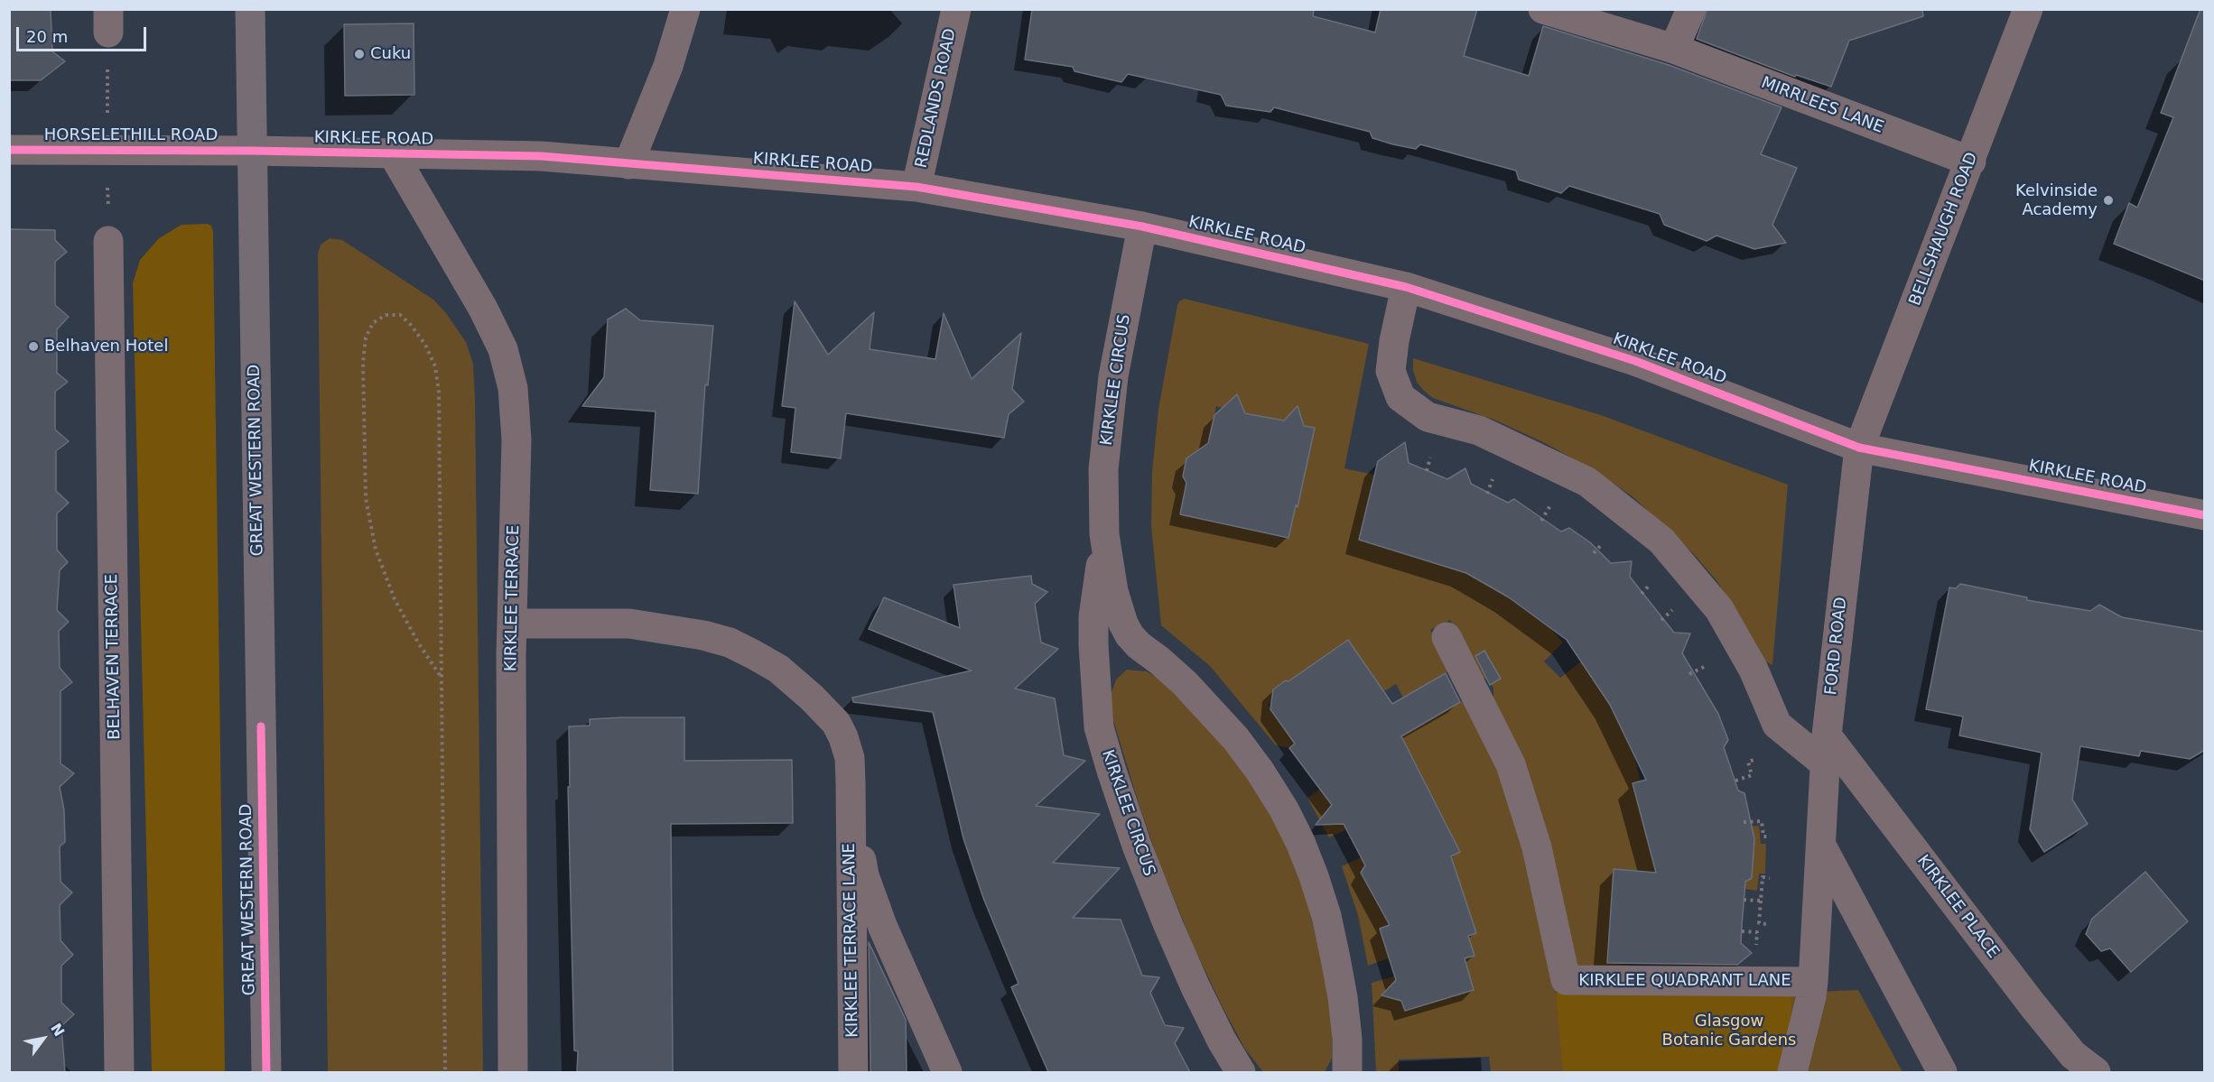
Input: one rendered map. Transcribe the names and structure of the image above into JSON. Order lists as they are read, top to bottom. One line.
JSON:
{"streets":{"main road":["GREAT WESTERN ROAD"],"street":["REDLANDS ROAD","MIRRLEES LANE","HORSELETHILL ROAD","KIRKLEE ROAD","BELLSHAUGH ROAD","KIRKLEE CIRCUS","KIRKLEE TERRACE","FORD ROAD","BELHAVEN TERRACE","KIRKLEE PLACE","KIRKLEE TERRACE LANE","KIRKLEE QUADRANT LANE"]},"crossings":[["REDLANDS ROAD","KIRKLEE ROAD"],["MIRRLEES LANE","BELLSHAUGH ROAD"],["HORSELETHILL ROAD","KIRKLEE ROAD"],["HORSELETHILL ROAD","GREAT WESTERN ROAD"],["KIRKLEE ROAD","BELLSHAUGH ROAD"],["KIRKLEE ROAD","KIRKLEE CIRCUS"],["KIRKLEE ROAD","GREAT WESTERN ROAD"],["KIRKLEE ROAD","KIRKLEE TERRACE"],["KIRKLEE ROAD","FORD ROAD"],["KIRKLEE ROAD","KIRKLEE PLACE"],["BELLSHAUGH ROAD","FORD ROAD"],["KIRKLEE TERRACE","KIRKLEE TERRACE LANE"],["FORD ROAD","KIRKLEE PLACE"],["FORD ROAD","KIRKLEE QUADRANT LANE"]],"parks":["Glasgow Botanic Gardens"],"places":["Cuku","Kelvinside Academy","Belhaven Hotel"],"scale_bar":"20 m","north":"top right"}
